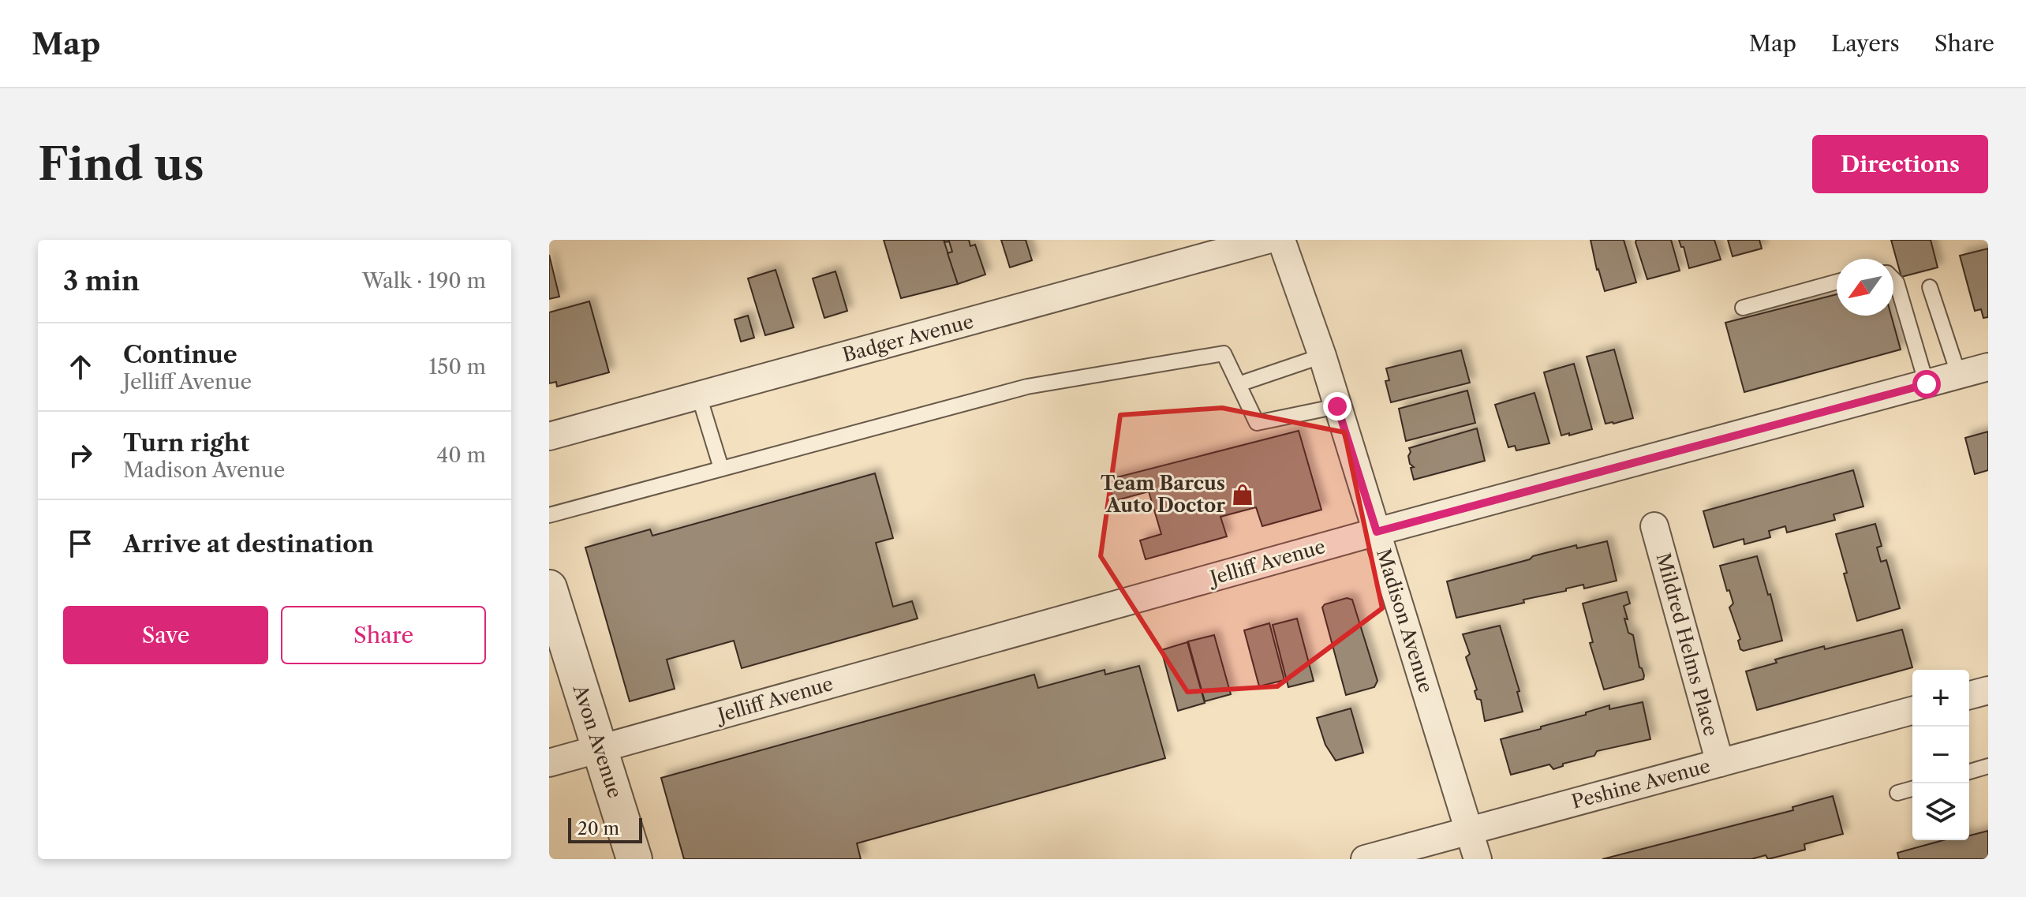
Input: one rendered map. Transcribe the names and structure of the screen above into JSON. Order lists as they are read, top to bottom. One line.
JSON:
{"streets":{"street":["Badger Avenue","Jelliff Avenue","Madison Avenue","Mildred Helms Place","Avon Avenue","Peshine Avenue"]},"crossings":[["Jelliff Avenue","Madison Avenue"],["Jelliff Avenue","Avon Avenue"],["Madison Avenue","Peshine Avenue"],["Mildred Helms Place","Peshine Avenue"]],"places":{"shop":["Team Barcus Auto Doctor"]},"scale_bar":"20 m","north":"bottom left","page":{"header":"Map","nav":["Map","Layers","Share"],"buttons":["Directions",["Save","Share"]],"title":"Find us","heading":["3 min","Walk · 190 m"],"list":[["Continue","Jelliff Avenue","150 m"],["Turn right","Madison Avenue","40 m"],"Arrive at destination"],"map_buttons":["+","−"],"scale":"20 m"}}
